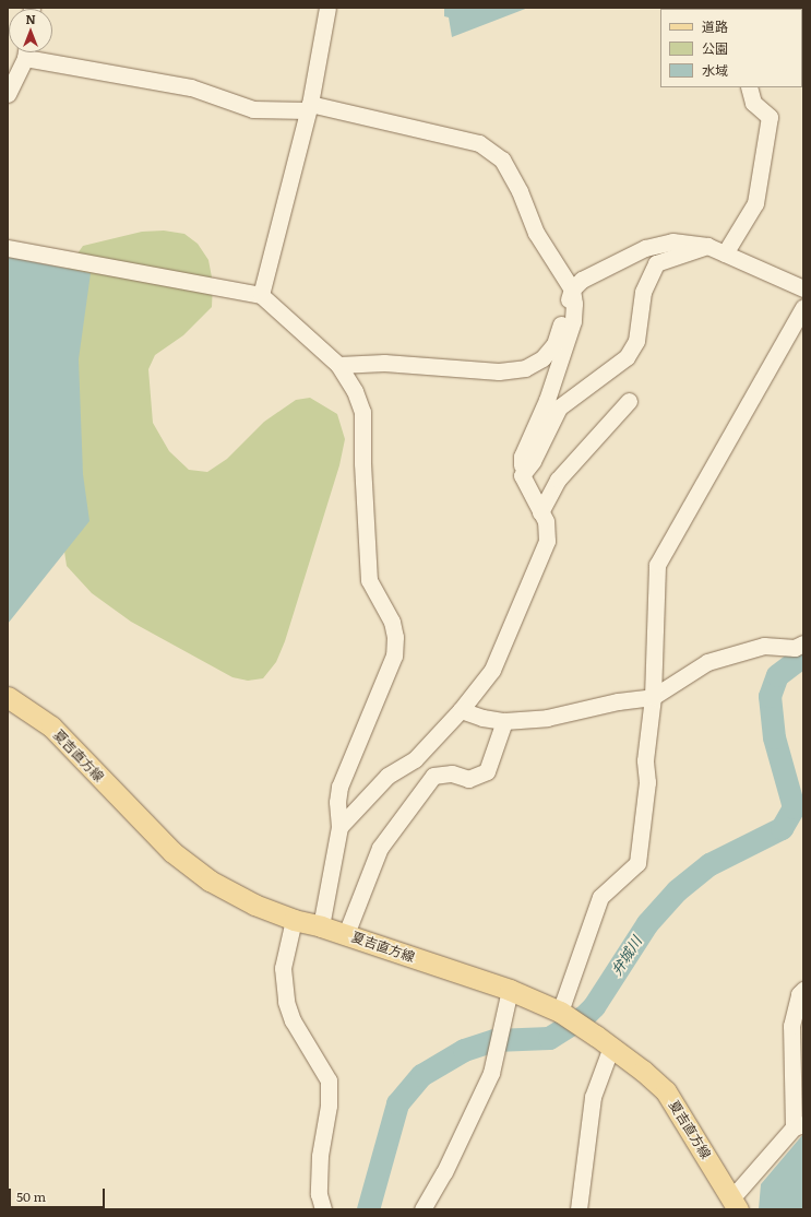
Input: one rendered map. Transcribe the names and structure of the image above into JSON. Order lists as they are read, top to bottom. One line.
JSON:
{"streets":{"main road":["夏吉直方線"]},"water":["弁城川"],"legend":["道路","公園","水域"],"scale_bar":"50 m","north":"top"}
